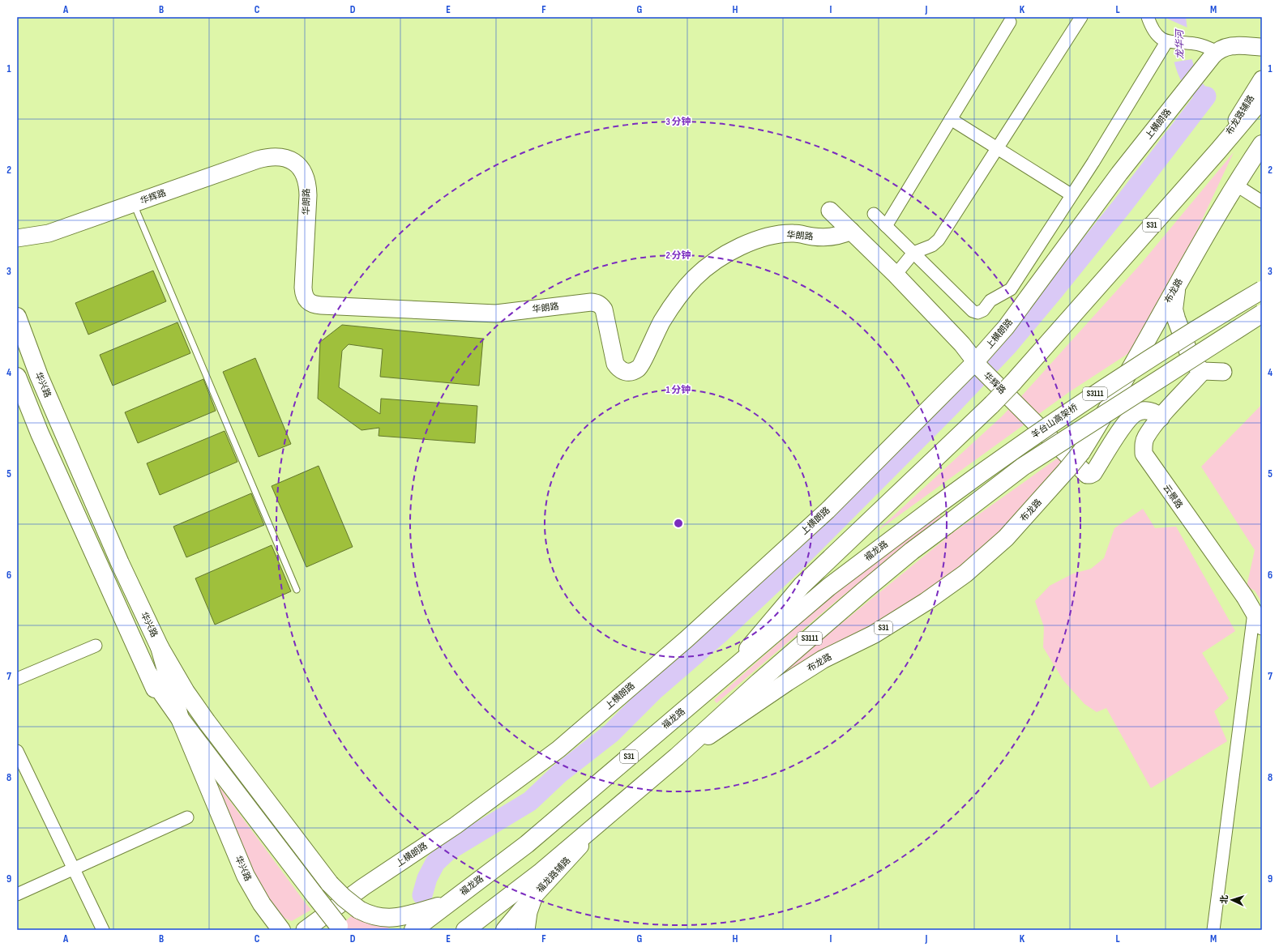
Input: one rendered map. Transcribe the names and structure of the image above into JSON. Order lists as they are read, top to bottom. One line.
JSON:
{"streets":{"main road":["S31","布龙路","华兴路","S3111","羊台山高架桥","福龙路","福龙路辅路"],"street":["布龙路辅路","上横朗路","华辉路","华朗路","云景路"]},"crossings":[["布龙路辅路","S31"],["上横朗路","华辉路"],["华辉路","华朗路"],["华辉路","云景路"],["S31","布龙路"],["S31","S3111"],["S31","福龙路"],["S31","福龙路辅路"],["布龙路","S3111"],["羊台山高架桥","福龙路"]],"water":["龙华河"],"north":"left","grid":{"columns":["A","B","C","D","E","F","G","H","I","J","K","L","M"],"rows":["1","2","3","4","5","6","7","8","9"]},"rings":["3 分钟","2 分钟","1 分钟"]}
